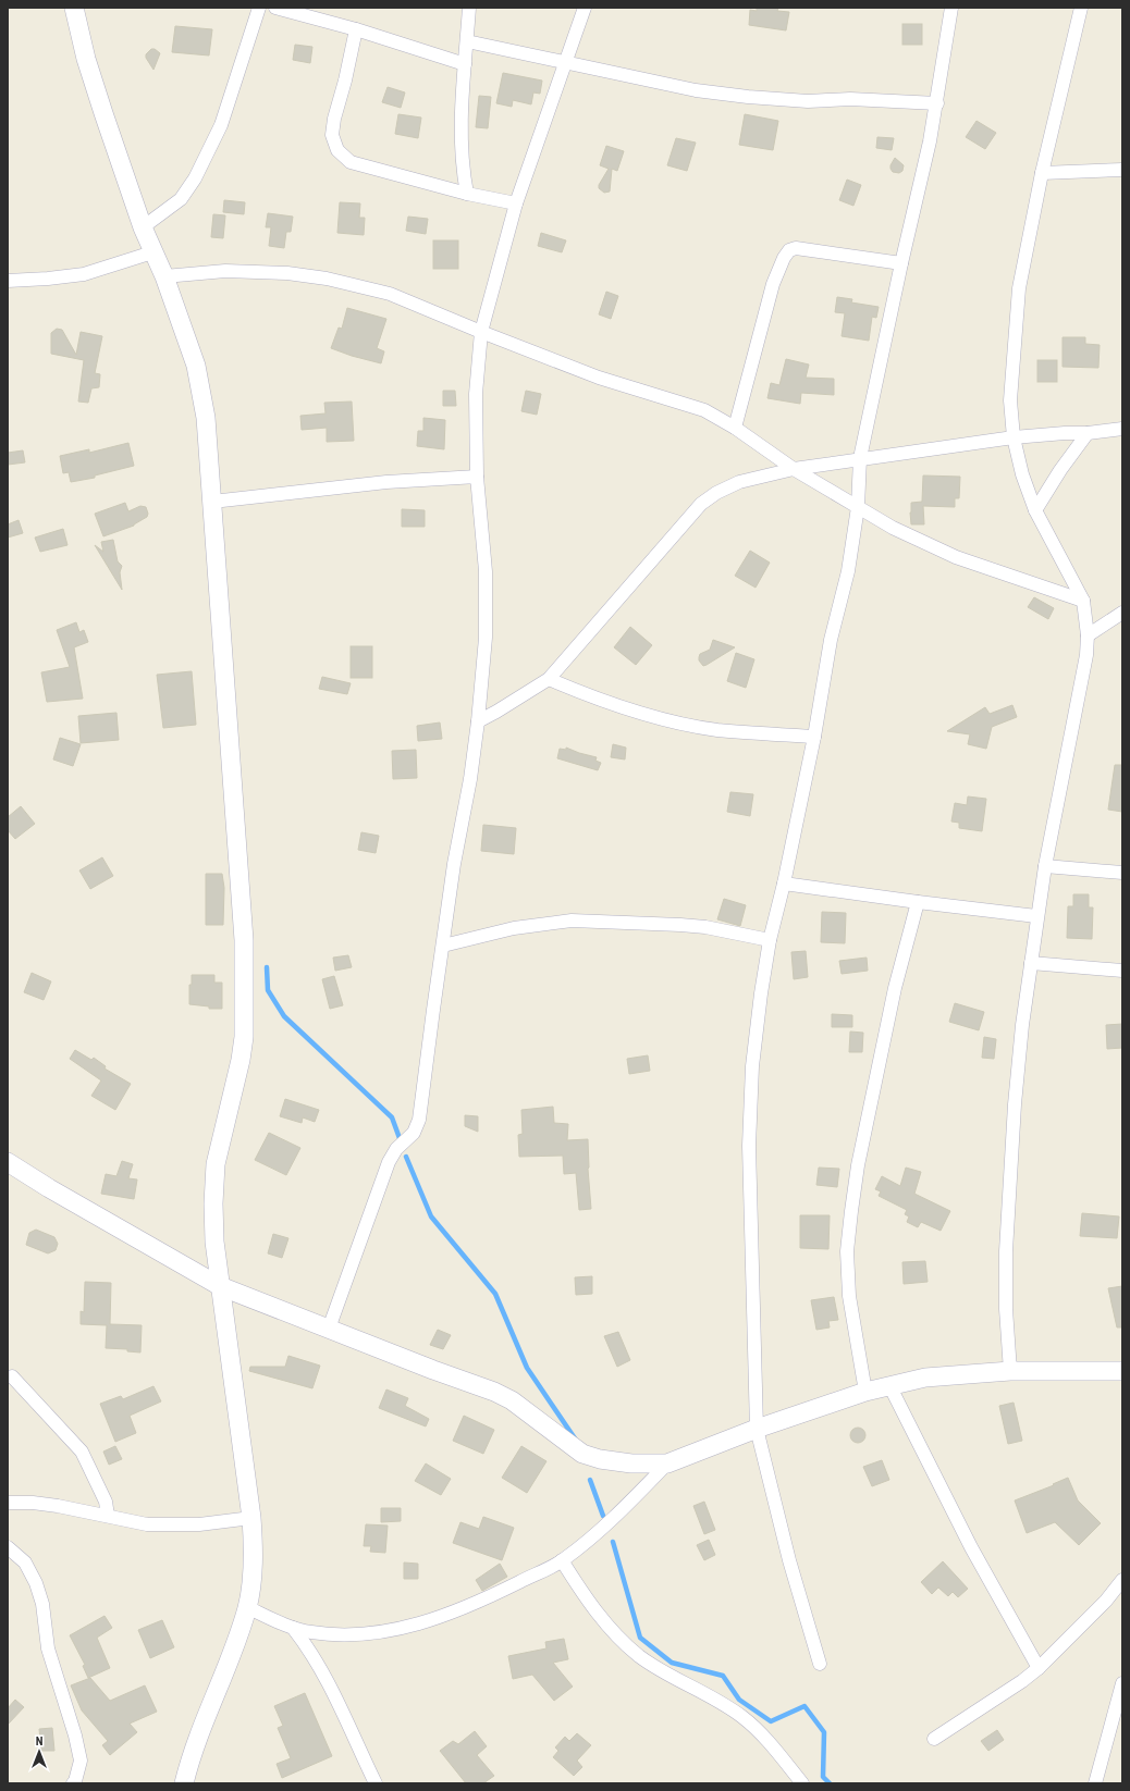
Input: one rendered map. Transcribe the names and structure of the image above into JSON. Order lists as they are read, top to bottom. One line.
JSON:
{"north":"top"}
